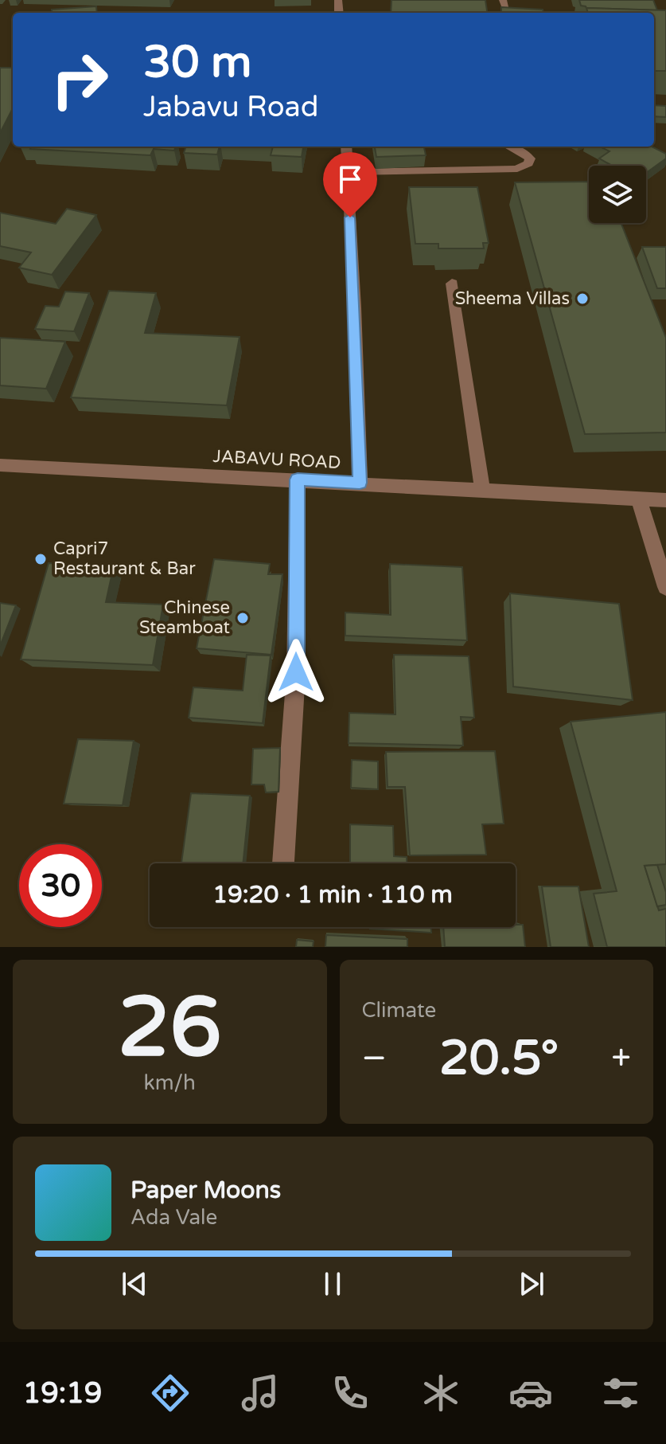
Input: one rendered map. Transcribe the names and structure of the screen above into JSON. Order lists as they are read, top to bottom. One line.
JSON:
{"streets":{"street":["JABAVU ROAD"]},"places":["Sheema Villas","Capri7 Restaurant & Bar","Chinese Steamboat"],"page":{"turn":["30 m","Jabavu Road"],"limit":"30","trip":"19:20 · 1 min · 110 m","tile":[["26","km/h"],"Climate"],"heat":["−","20.5°","+"],"song":["Paper Moons","Ada Vale"],"tabs":"19:19"}}
